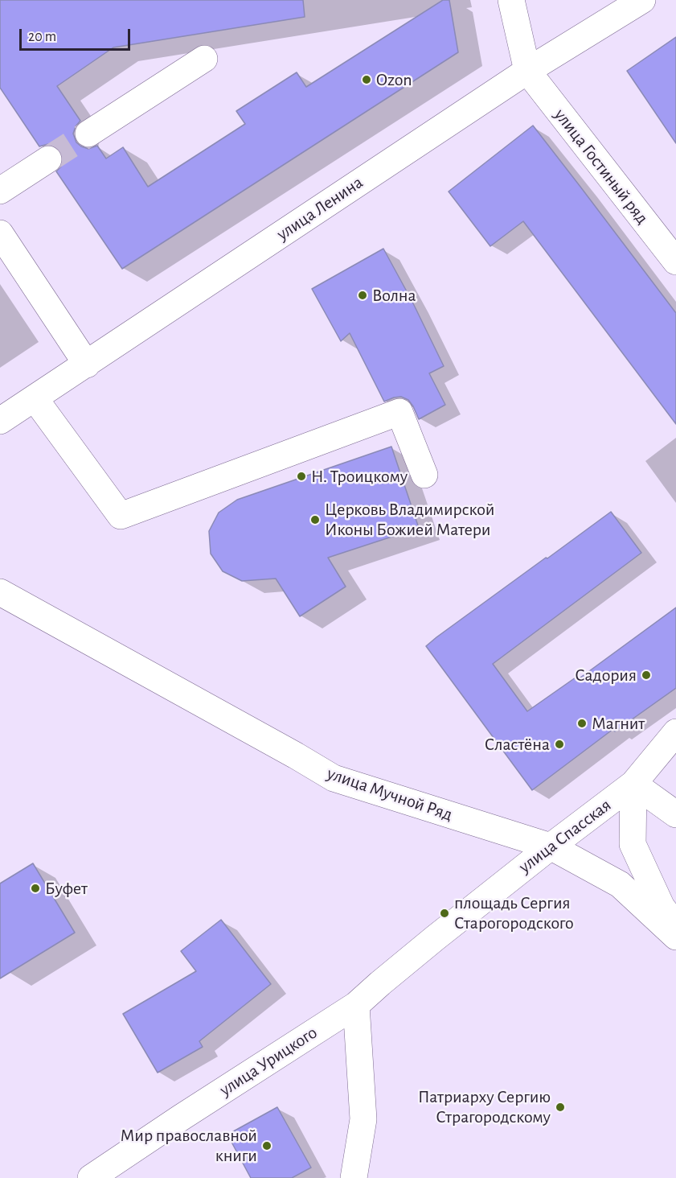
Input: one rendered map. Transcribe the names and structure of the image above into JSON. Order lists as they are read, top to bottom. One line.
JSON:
{"streets":{"street":["улица Гостиный ряд","улица Ленина","улица Мучной Ряд","улица Спасская","улица Урицкого"]},"crossings":[["улица Гостиный ряд","улица Ленина"],["улица Мучной Ряд","улица Спасская"],["улица Спасская","улица Урицкого"]],"places":["Ozon","Волна","Н. Троицкому","Церковь Владимирской Иконы Божией Матери","Садория","Магнит","Сластёна","Буфет","площадь Сергия Старогородского","Патриарху Сергию Страгородскому","Мир православной книги"],"scale_bar":"20 m"}
